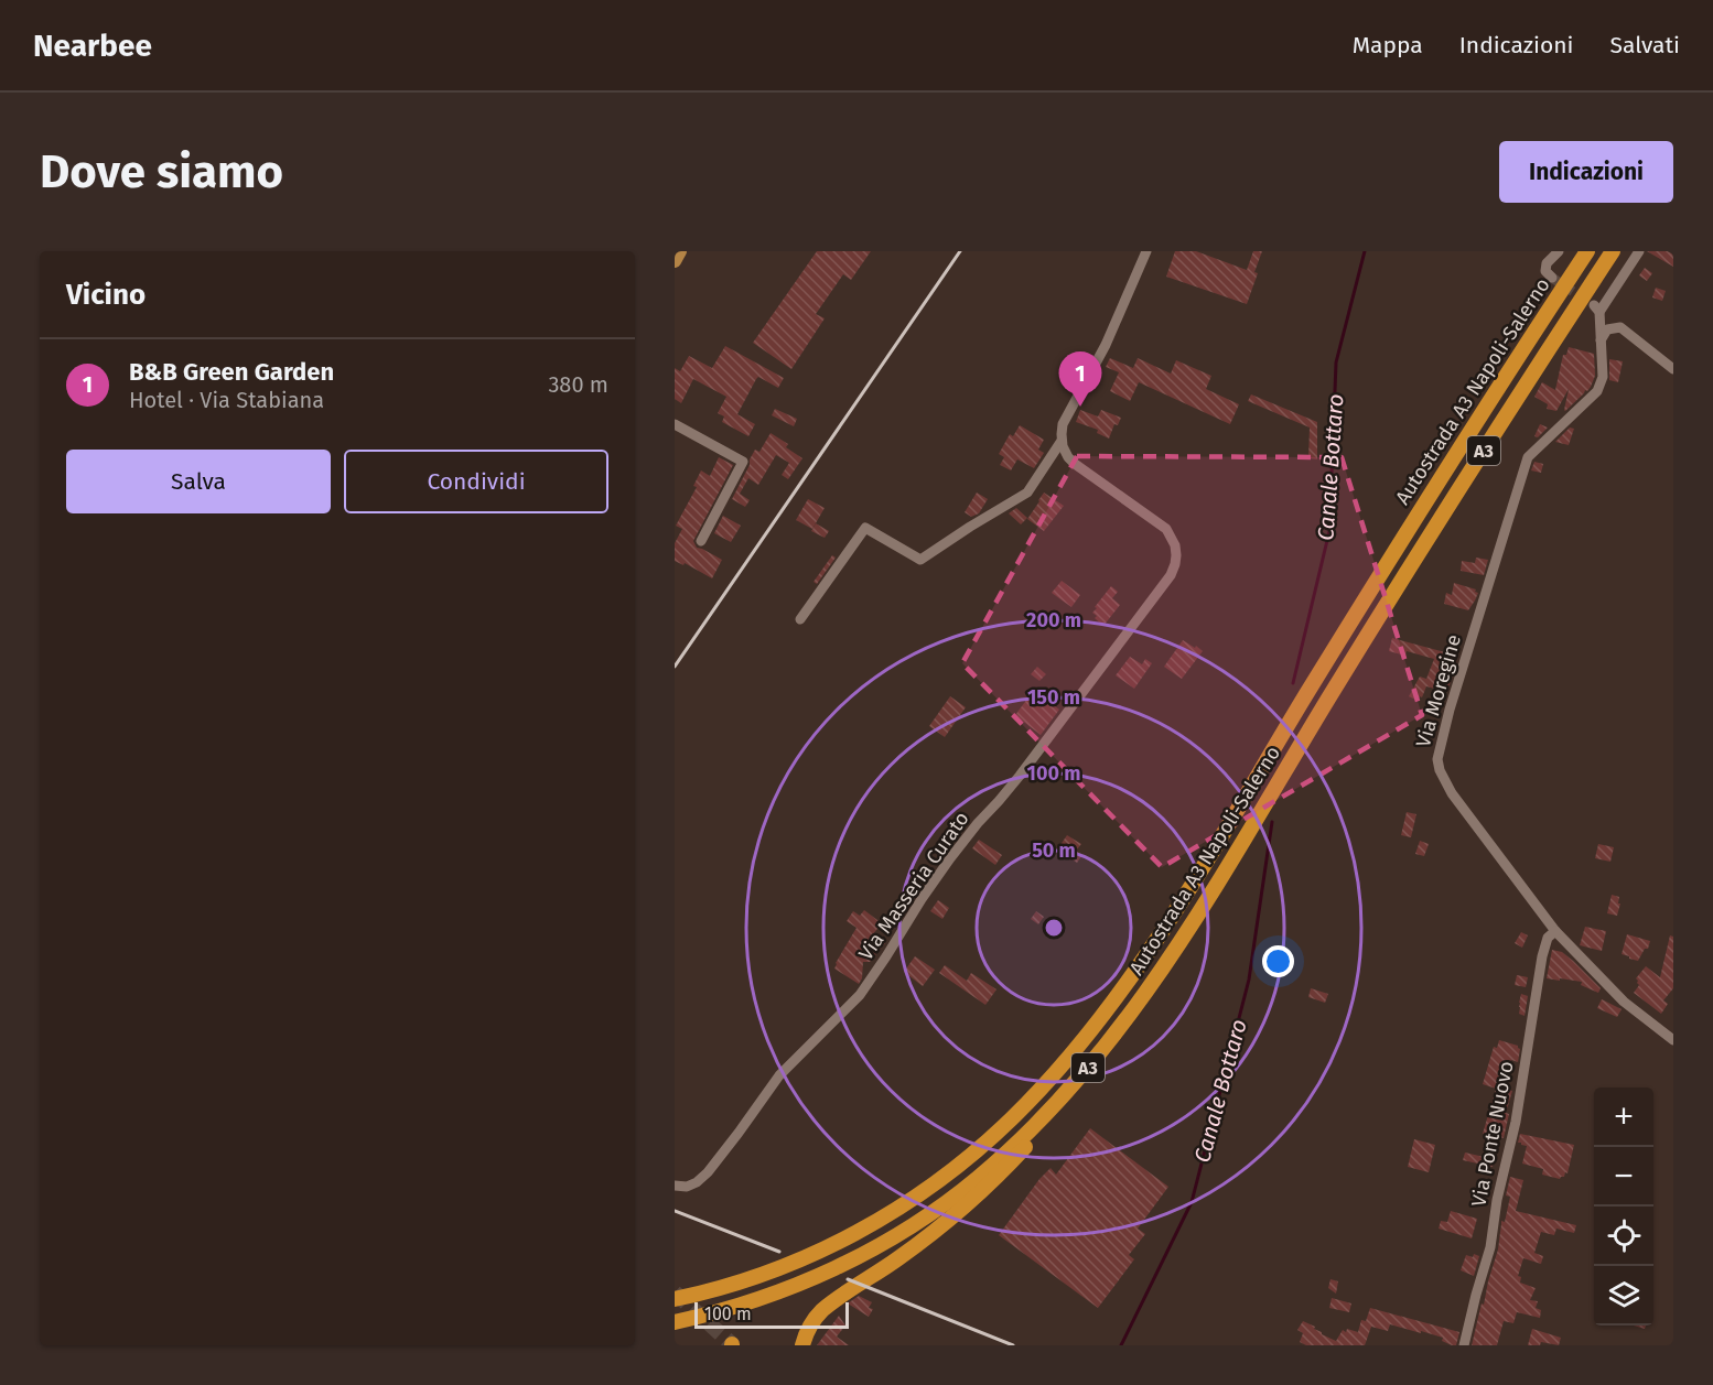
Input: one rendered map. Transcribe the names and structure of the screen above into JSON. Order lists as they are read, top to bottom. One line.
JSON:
{"streets":{"highway":["Autostrada A3 Napoli-Salerno","A3"],"street":["Via Moregine","Via Masseria Curato","Via Ponte Nuovo"]},"crossings":[["Via Moregine","Via Ponte Nuovo"]],"water":["Canale Bottaro"],"scale_bar":"100 m","page":{"header":"Nearbee","nav":["Mappa","Indicazioni","Salvati"],"buttons":["Indicazioni",["Salva","Condividi"]],"title":"Dove siamo","heading":"Vicino","list":[{"mark":"1","name":"B&B Green Garden","note":"Hotel · Via Stabiana","value":"380 m"}],"pins":"1","map_buttons":["+","−"],"scale":"100 m"},"rings":["200 m","150 m","100 m","50 m"]}
